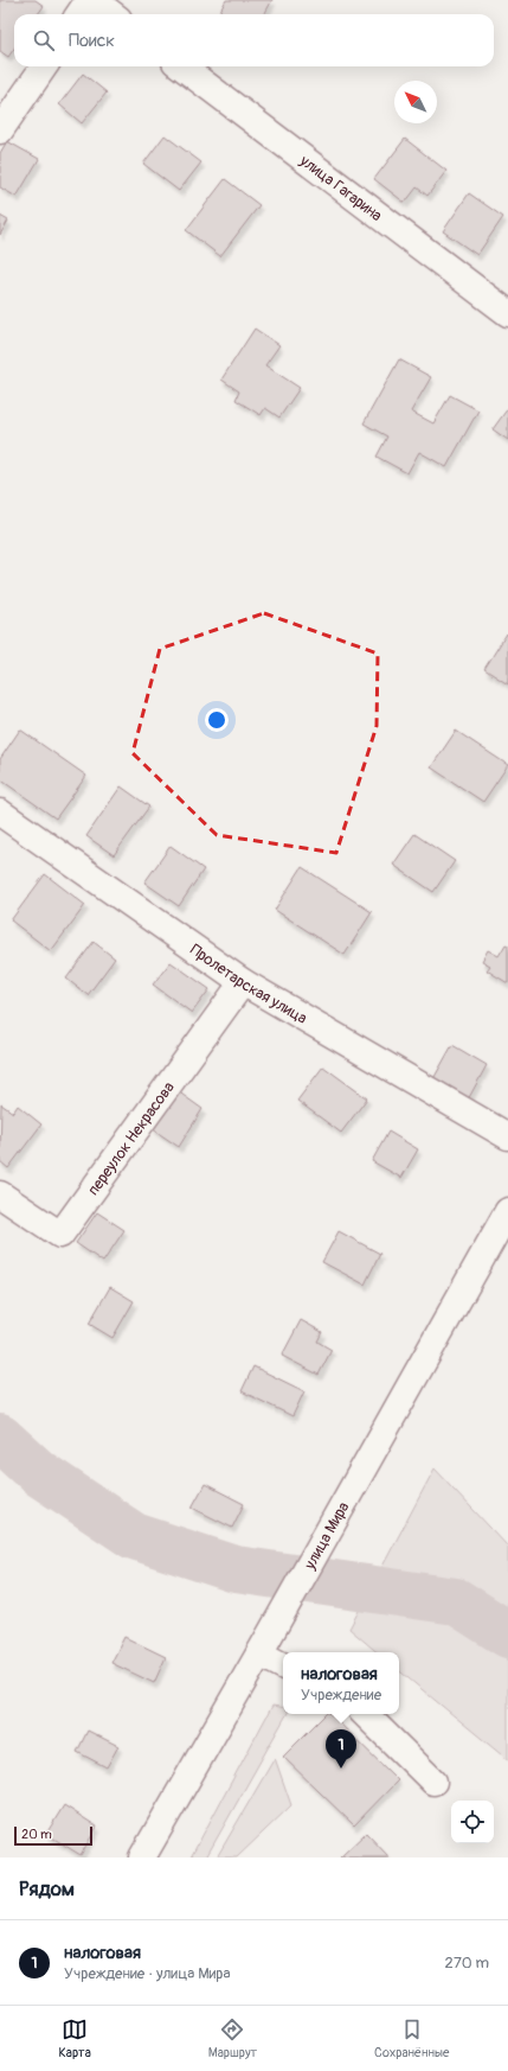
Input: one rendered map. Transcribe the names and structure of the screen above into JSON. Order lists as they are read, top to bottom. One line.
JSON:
{"streets":{"street":["улица Гагарина","Пролетарская улица","переулок Некрасова","улица Мира"]},"crossings":[["Пролетарская улица","переулок Некрасова"]],"scale_bar":"20 m","north":"top left","page":{"search":"Поиск","popup":["налоговая","Учреждение"],"pins":"1","scale":"20 m","heading":"Рядом","list":[{"mark":"1","name":"налоговая","note":"Учреждение · улица Мира","value":"270 m"}],"nav":["Карта","Маршрут","Сохранённые"]}}
